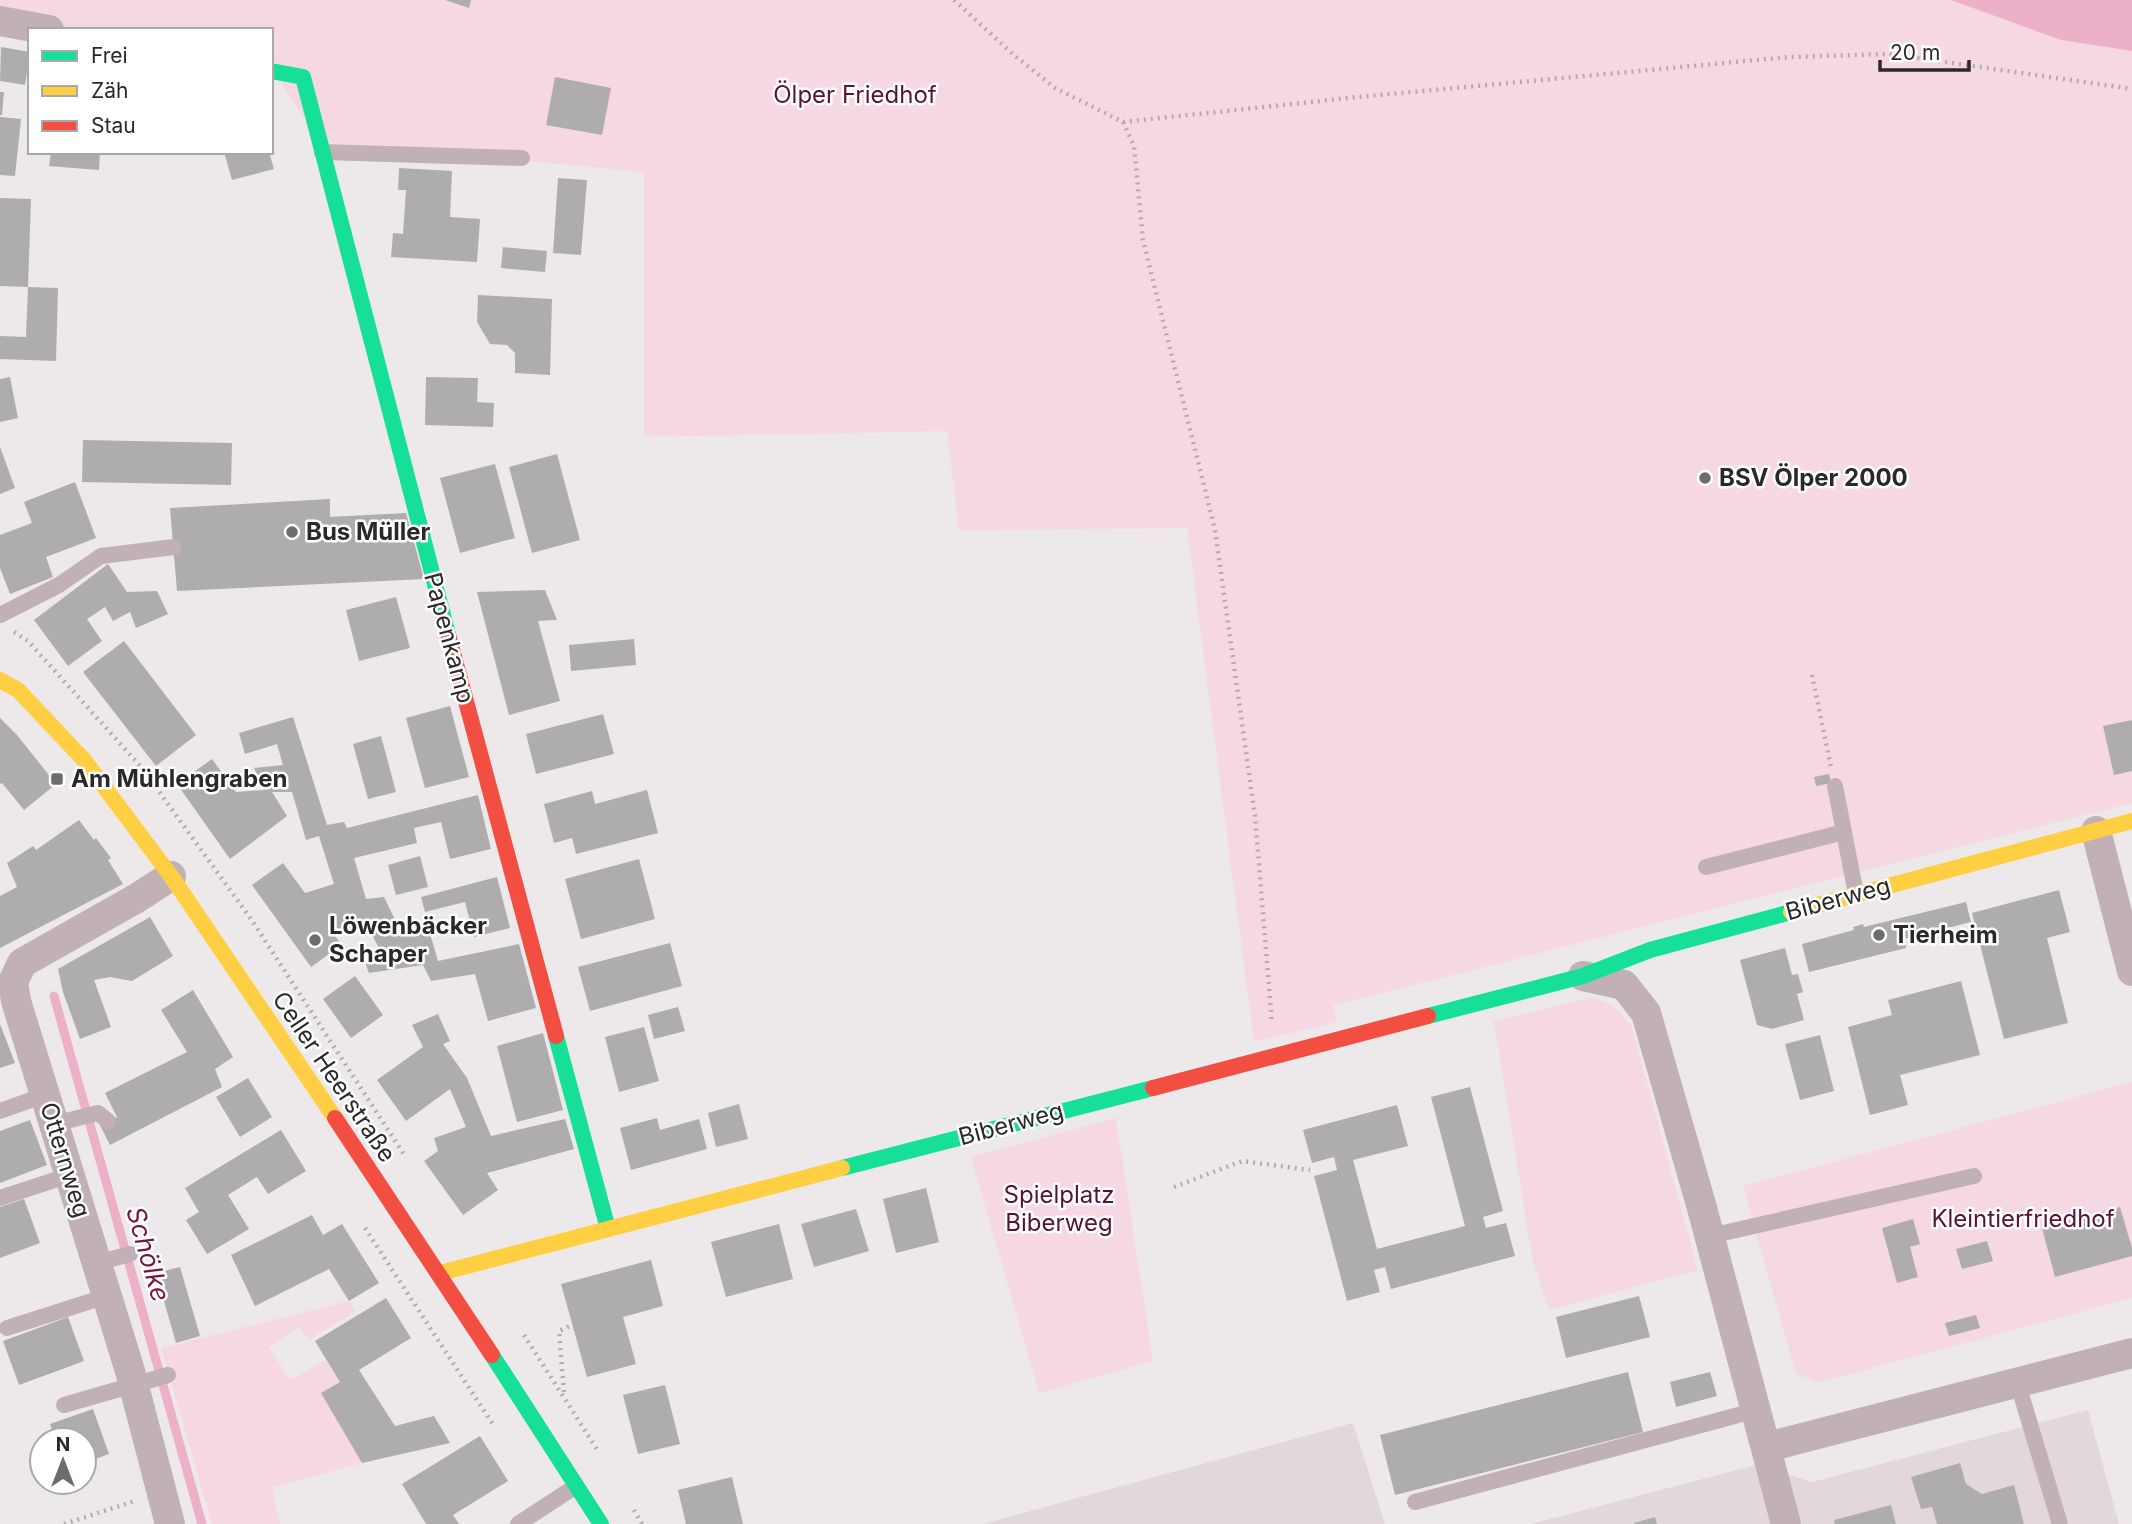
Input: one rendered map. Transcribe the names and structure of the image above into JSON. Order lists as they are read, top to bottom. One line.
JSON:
{"streets":{"street":["Papenkamp","Biberweg","Celler Heerstraße","Otternweg"]},"crossings":[["Papenkamp","Biberweg"],["Biberweg","Celler Heerstraße"],["Celler Heerstraße","Otternweg"]],"water":["Schölke"],"parks":["Ölper Friedhof","Spielplatz Biberweg","Kleintierfriedhof"],"places":{"other":["BSV Ölper 2000","Bus Müller","Tierheim","Löwenbäcker Schaper"],"transit":["Am Mühlengraben"]},"legend":["Frei","Zäh","Stau"],"scale_bar":"20 m","north":"top"}
